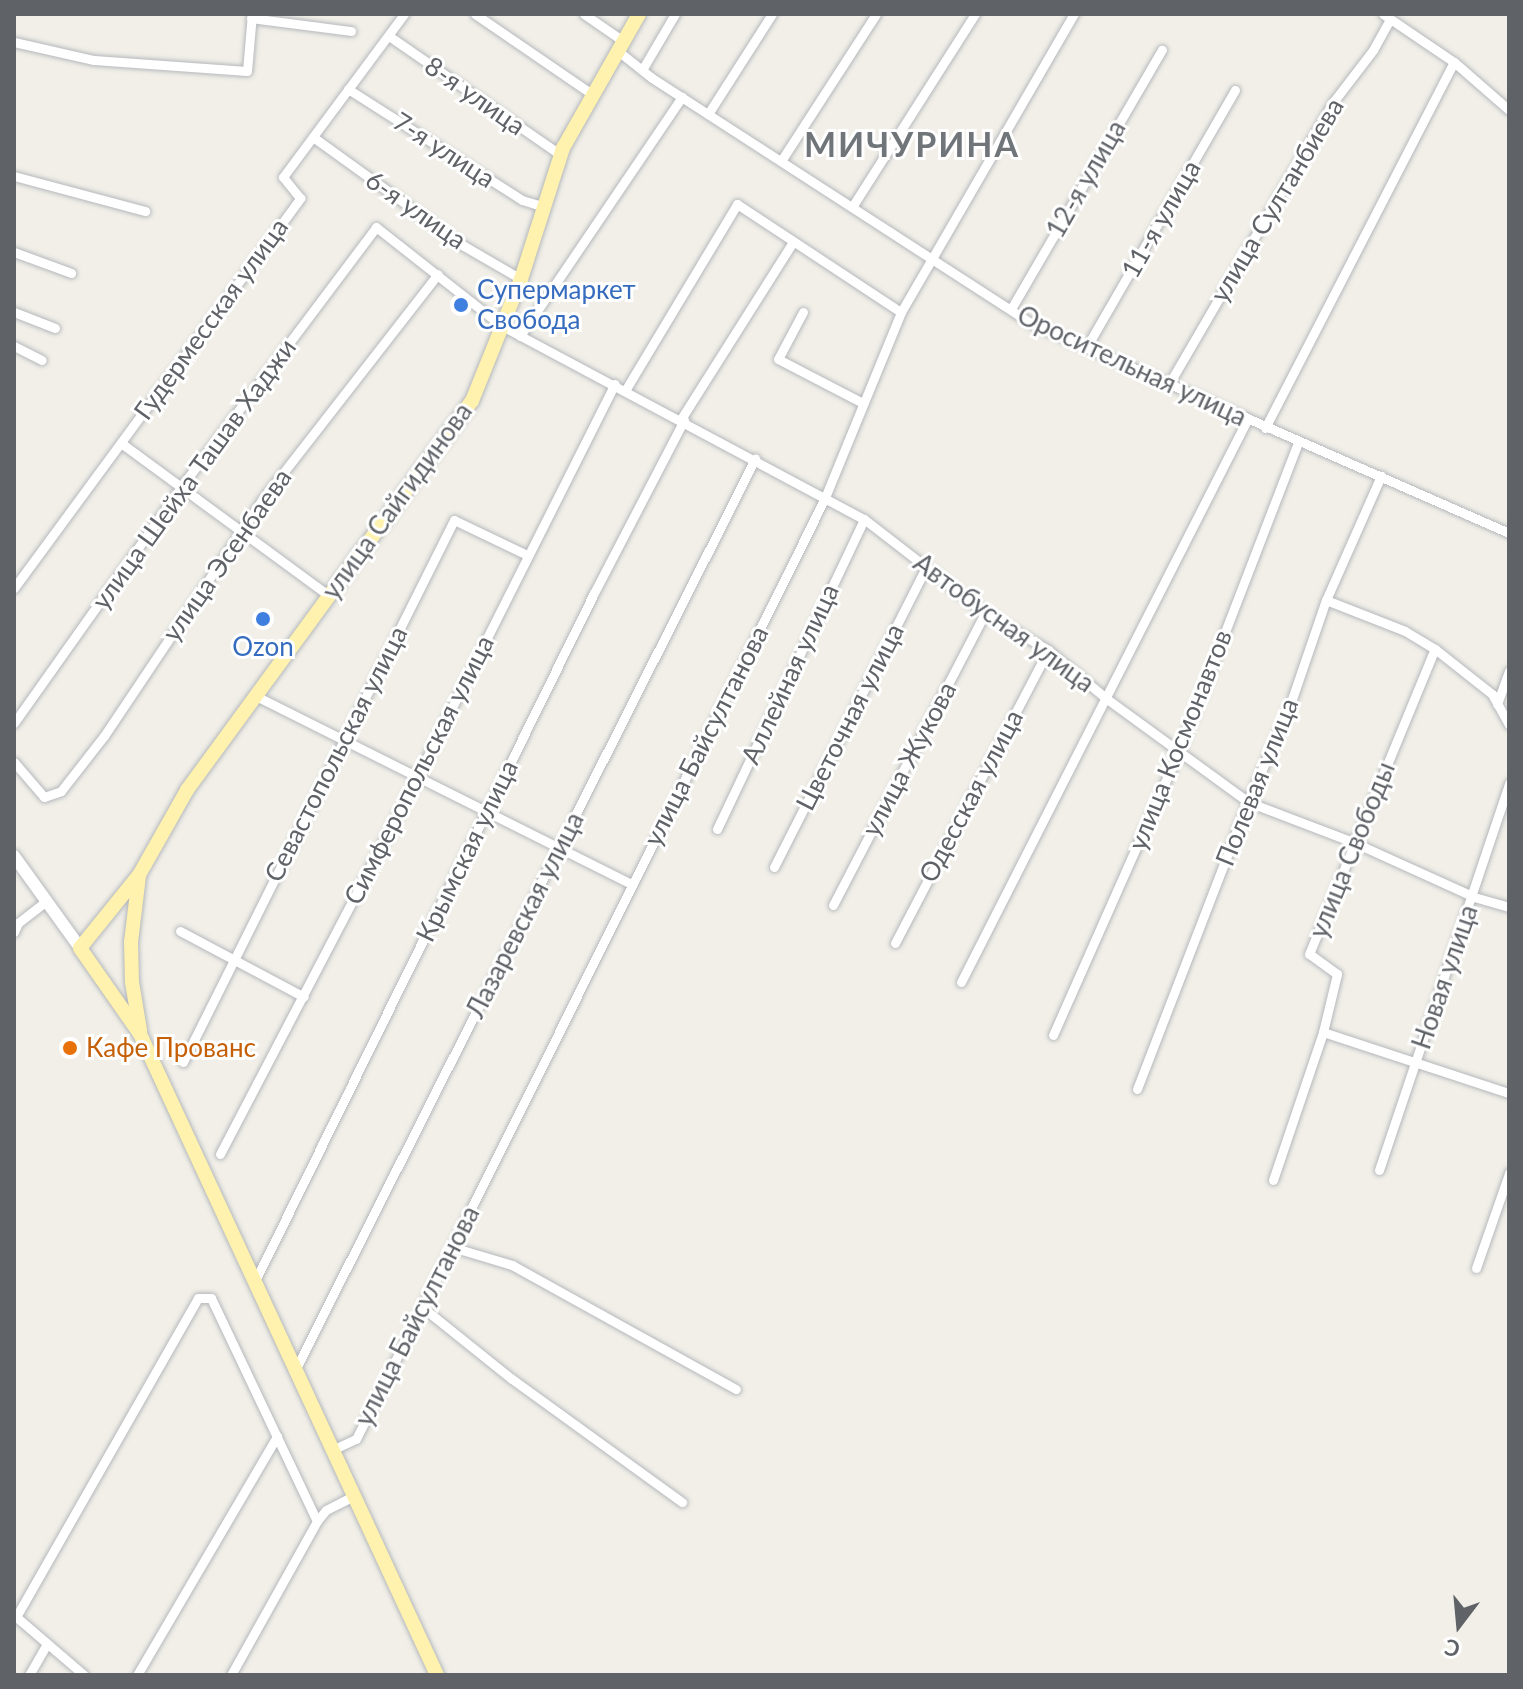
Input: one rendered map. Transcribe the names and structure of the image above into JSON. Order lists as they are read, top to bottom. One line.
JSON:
{"streets":{"main road":["улица Сайгидинова"],"street":["8-я улица","7-я улица","12-я улица","улица Султанбиева","6-я улица","11-я улица","Гудермесская улица","Оросительная улица","улица Шейха Ташав Хаджи","улица Эсенбаева","Автобусная улица","Аллейная улица","Цветочная улица","улица Байсултанова","улица Космонавтов","Севастопольская улица","улица Жукова","Симферопольская улица","Полевая улица","Одесская улица","улица Свободы","Крымская улица","Лазаревская улица","Новая улица"]},"crossings":[["8-я улица","Гудермесская улица"],["8-я улица","улица Сайгидинова"],["7-я улица","Гудермесская улица"],["7-я улица","улица Сайгидинова"],["12-я улица","Оросительная улица"],["улица Султанбиева","Оросительная улица"],["6-я улица","Гудермесская улица"],["6-я улица","улица Сайгидинова"],["11-я улица","Оросительная улица"],["Оросительная улица","улица Сайгидинова"],["Оросительная улица","улица Байсултанова"],["Оросительная улица","улица Космонавтов"],["Оросительная улица","Полевая улица"],["улица Шейха Ташав Хаджи","Автобусная улица"],["улица Сайгидинова","Автобусная улица"],["улица Эсенбаева","Автобусная улица"],["Автобусная улица","Аллейная улица"],["Автобусная улица","Цветочная улица"],["Автобусная улица","улица Байсултанова"],["Автобусная улица","улица Космонавтов"],["Автобусная улица","улица Жукова"],["Автобусная улица","Симферопольская улица"],["Автобусная улица","Полевая улица"],["Автобусная улица","Одесская улица"],["Автобусная улица","улица Свободы"],["Автобусная улица","Крымская улица"],["Автобусная улица","Лазаревская улица"],["Автобусная улица","Новая улица"],["Севастопольская улица","Симферопольская улица"]],"districts":["МИЧУРИНА"],"places":["Супермаркет Свобода","Ozon","Кафе Прованс"],"north":"bottom"}
